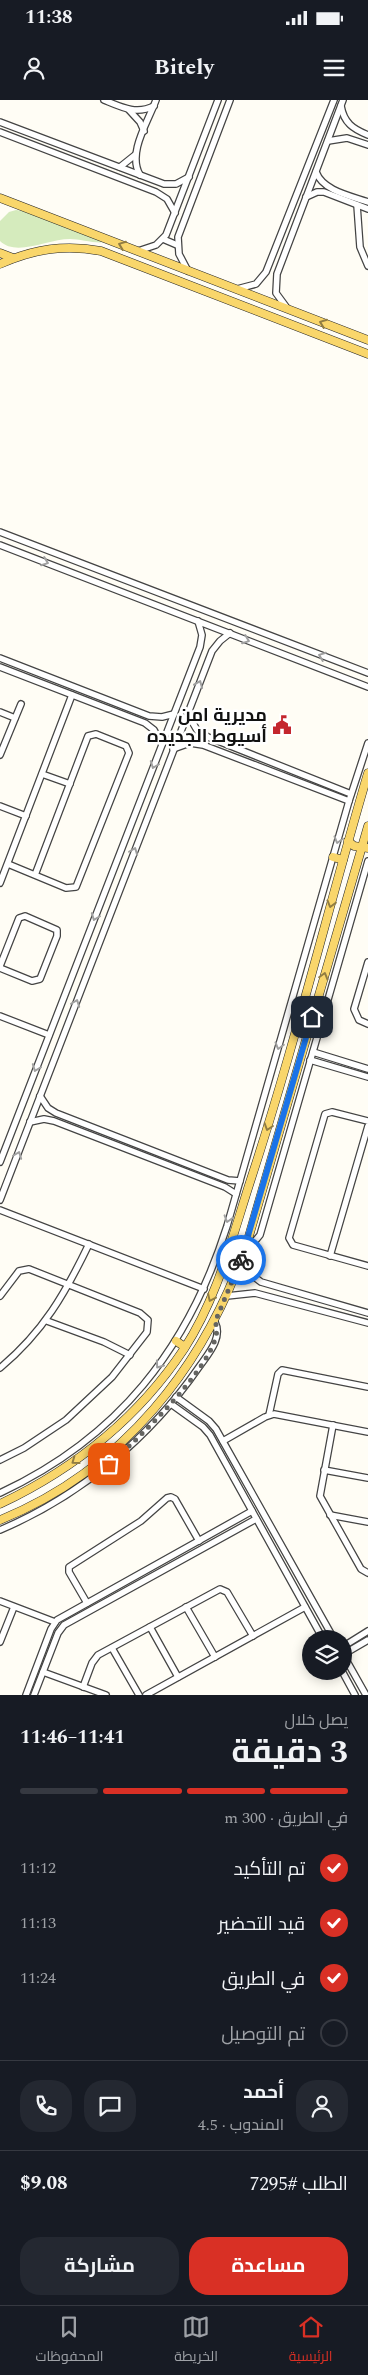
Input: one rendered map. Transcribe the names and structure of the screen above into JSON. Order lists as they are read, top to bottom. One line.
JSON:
{"places":{"public building":["مديرية امن أسيوط الجديده"]},"page":{"status":"11:38","header":"Bitely","heading":["3 دقيقة","يصل خلال","11:41–11:46"],"panel":["أحمد","المندوب · 4.5","الطلب #7295","$9.08"],"bar":"في الطريق · 300 m","list":[["تم التأكيد","11:12"],["قيد التحضير","11:13"],["في الطريق","11:24"],"تم التوصيل"],"buttons":["مساعدة","مشاركة"],"tabs":["الرئيسية","الخريطة","المحفوظات"]}}
